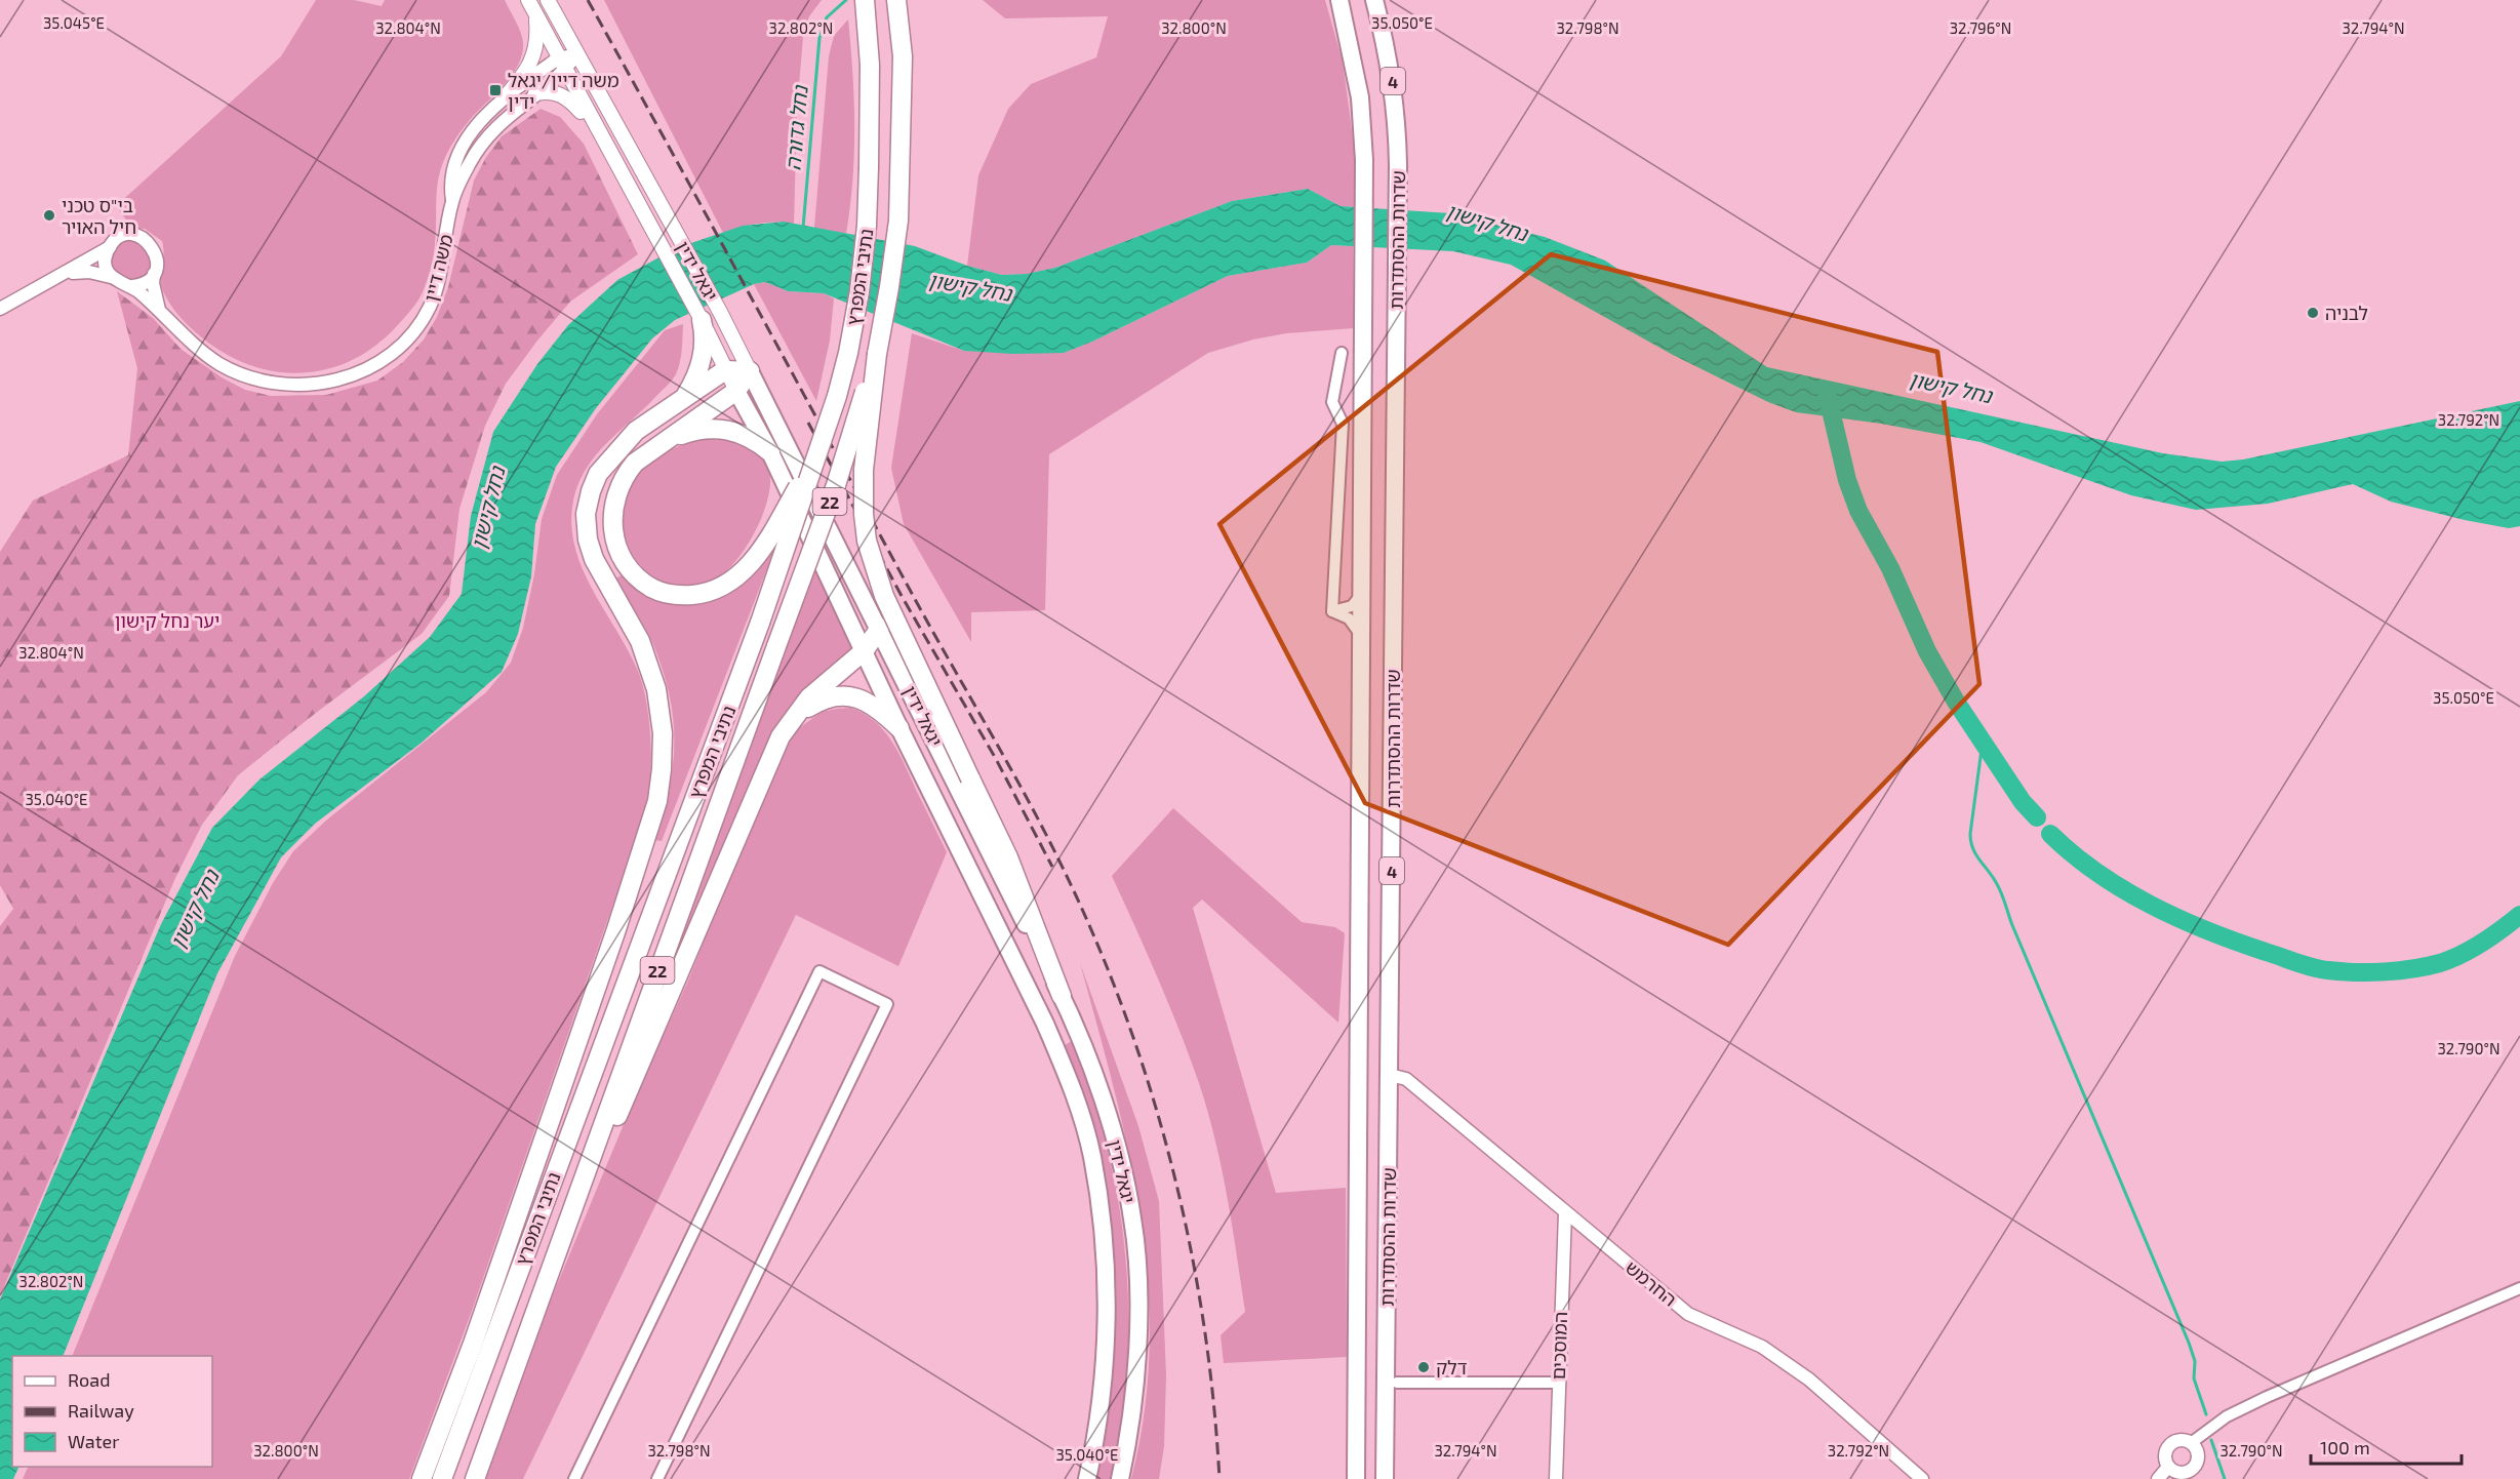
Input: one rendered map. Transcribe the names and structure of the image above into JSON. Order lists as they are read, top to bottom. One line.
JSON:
{"streets":{"highway":["4","שדרות ההסתדרות","יגאל ידין","נתיבי המפרץ","22"],"street":["משה דיין","החרמש","המוסכים"]},"crossings":[["שדרות ההסתדרות","החרמש"],["משה דיין","יגאל ידין"],["החרמש","המוסכים"]],"water":["נחל גדורה","נחל קישון"],"parks":["יער נחל קישון"],"places":{"transit":["משה דיין/יגאל ידין"],"other":["בי\"ס טכני חיל האויר","לבניה","דלק"]},"legend":["Road","Railway","Water"],"scale_bar":"100 m","coordinates":["35.045°E","35.050°E","32.804°N","32.802°N","32.800°N","32.798°N","32.796°N","32.794°N","32.792°N","35.040°E","32.790°N"]}
